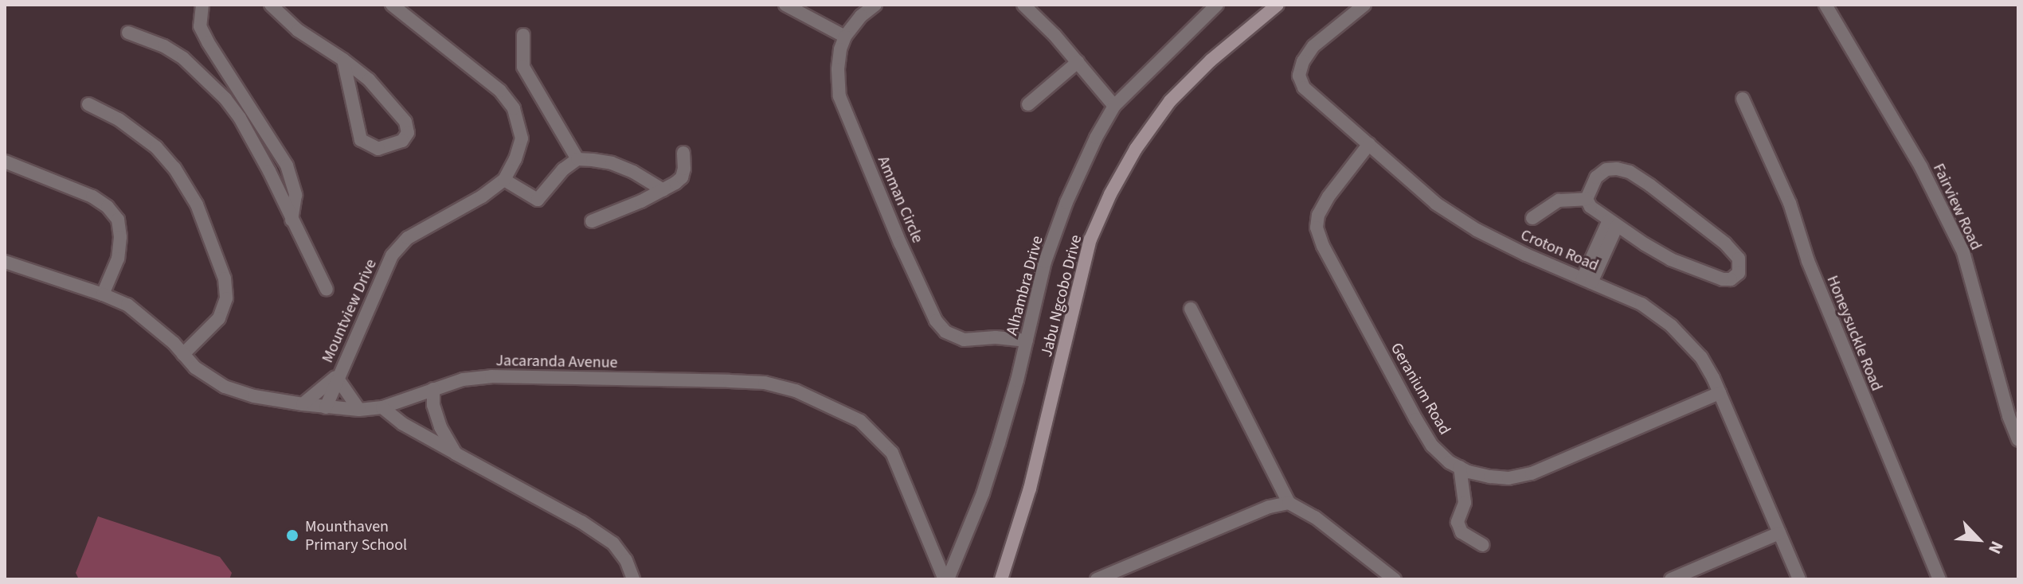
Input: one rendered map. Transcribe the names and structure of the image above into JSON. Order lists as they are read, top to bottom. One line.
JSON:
{"streets":{"main road":["Jabu Ngcobo Drive"],"street":["Amman Circle","Fairview Road","Croton Road","Alhambra Drive","Mountview Drive","Honeysuckle Road","Jacaranda Avenue","Geranium Road"]},"crossings":[["Amman Circle","Alhambra Drive"],["Croton Road","Geranium Road"],["Alhambra Drive","Jacaranda Avenue"],["Mountview Drive","Jacaranda Avenue"]],"places":["Mounthaven Primary School"],"north":"bottom right"}
